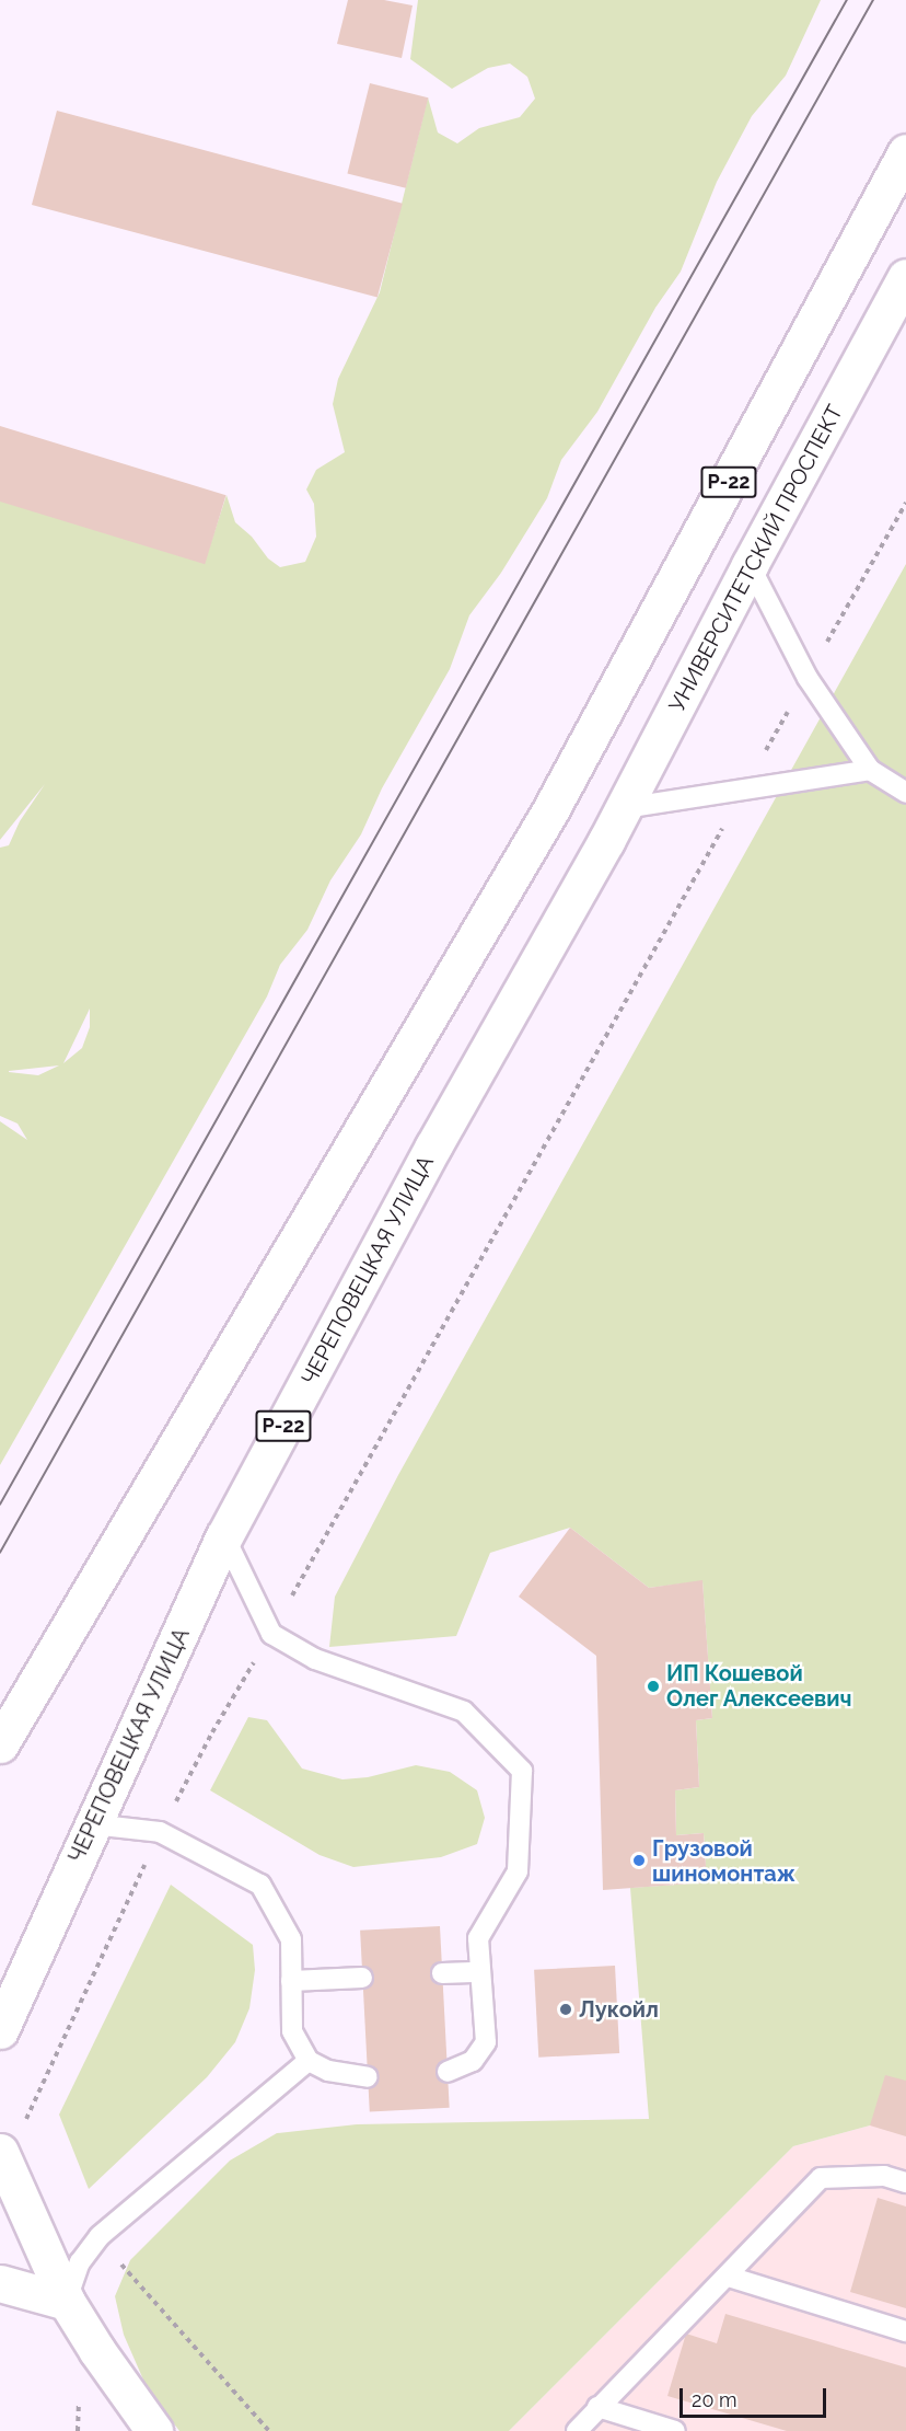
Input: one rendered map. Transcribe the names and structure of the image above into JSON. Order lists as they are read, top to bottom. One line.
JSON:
{"streets":{"main road":["Р-22","УНИВЕРСИТЕТСКИЙ ПРОСПЕКТ","ЧЕРЕПОВЕЦКАЯ УЛИЦА"]},"crossings":[["УНИВЕРСИТЕТСКИЙ ПРОСПЕКТ","ЧЕРЕПОВЕЦКАЯ УЛИЦА"]],"places":["ИП Кошевой Олег Алексеевич","Грузовой шиномонтаж","Лукойл"],"scale_bar":"20 m"}
